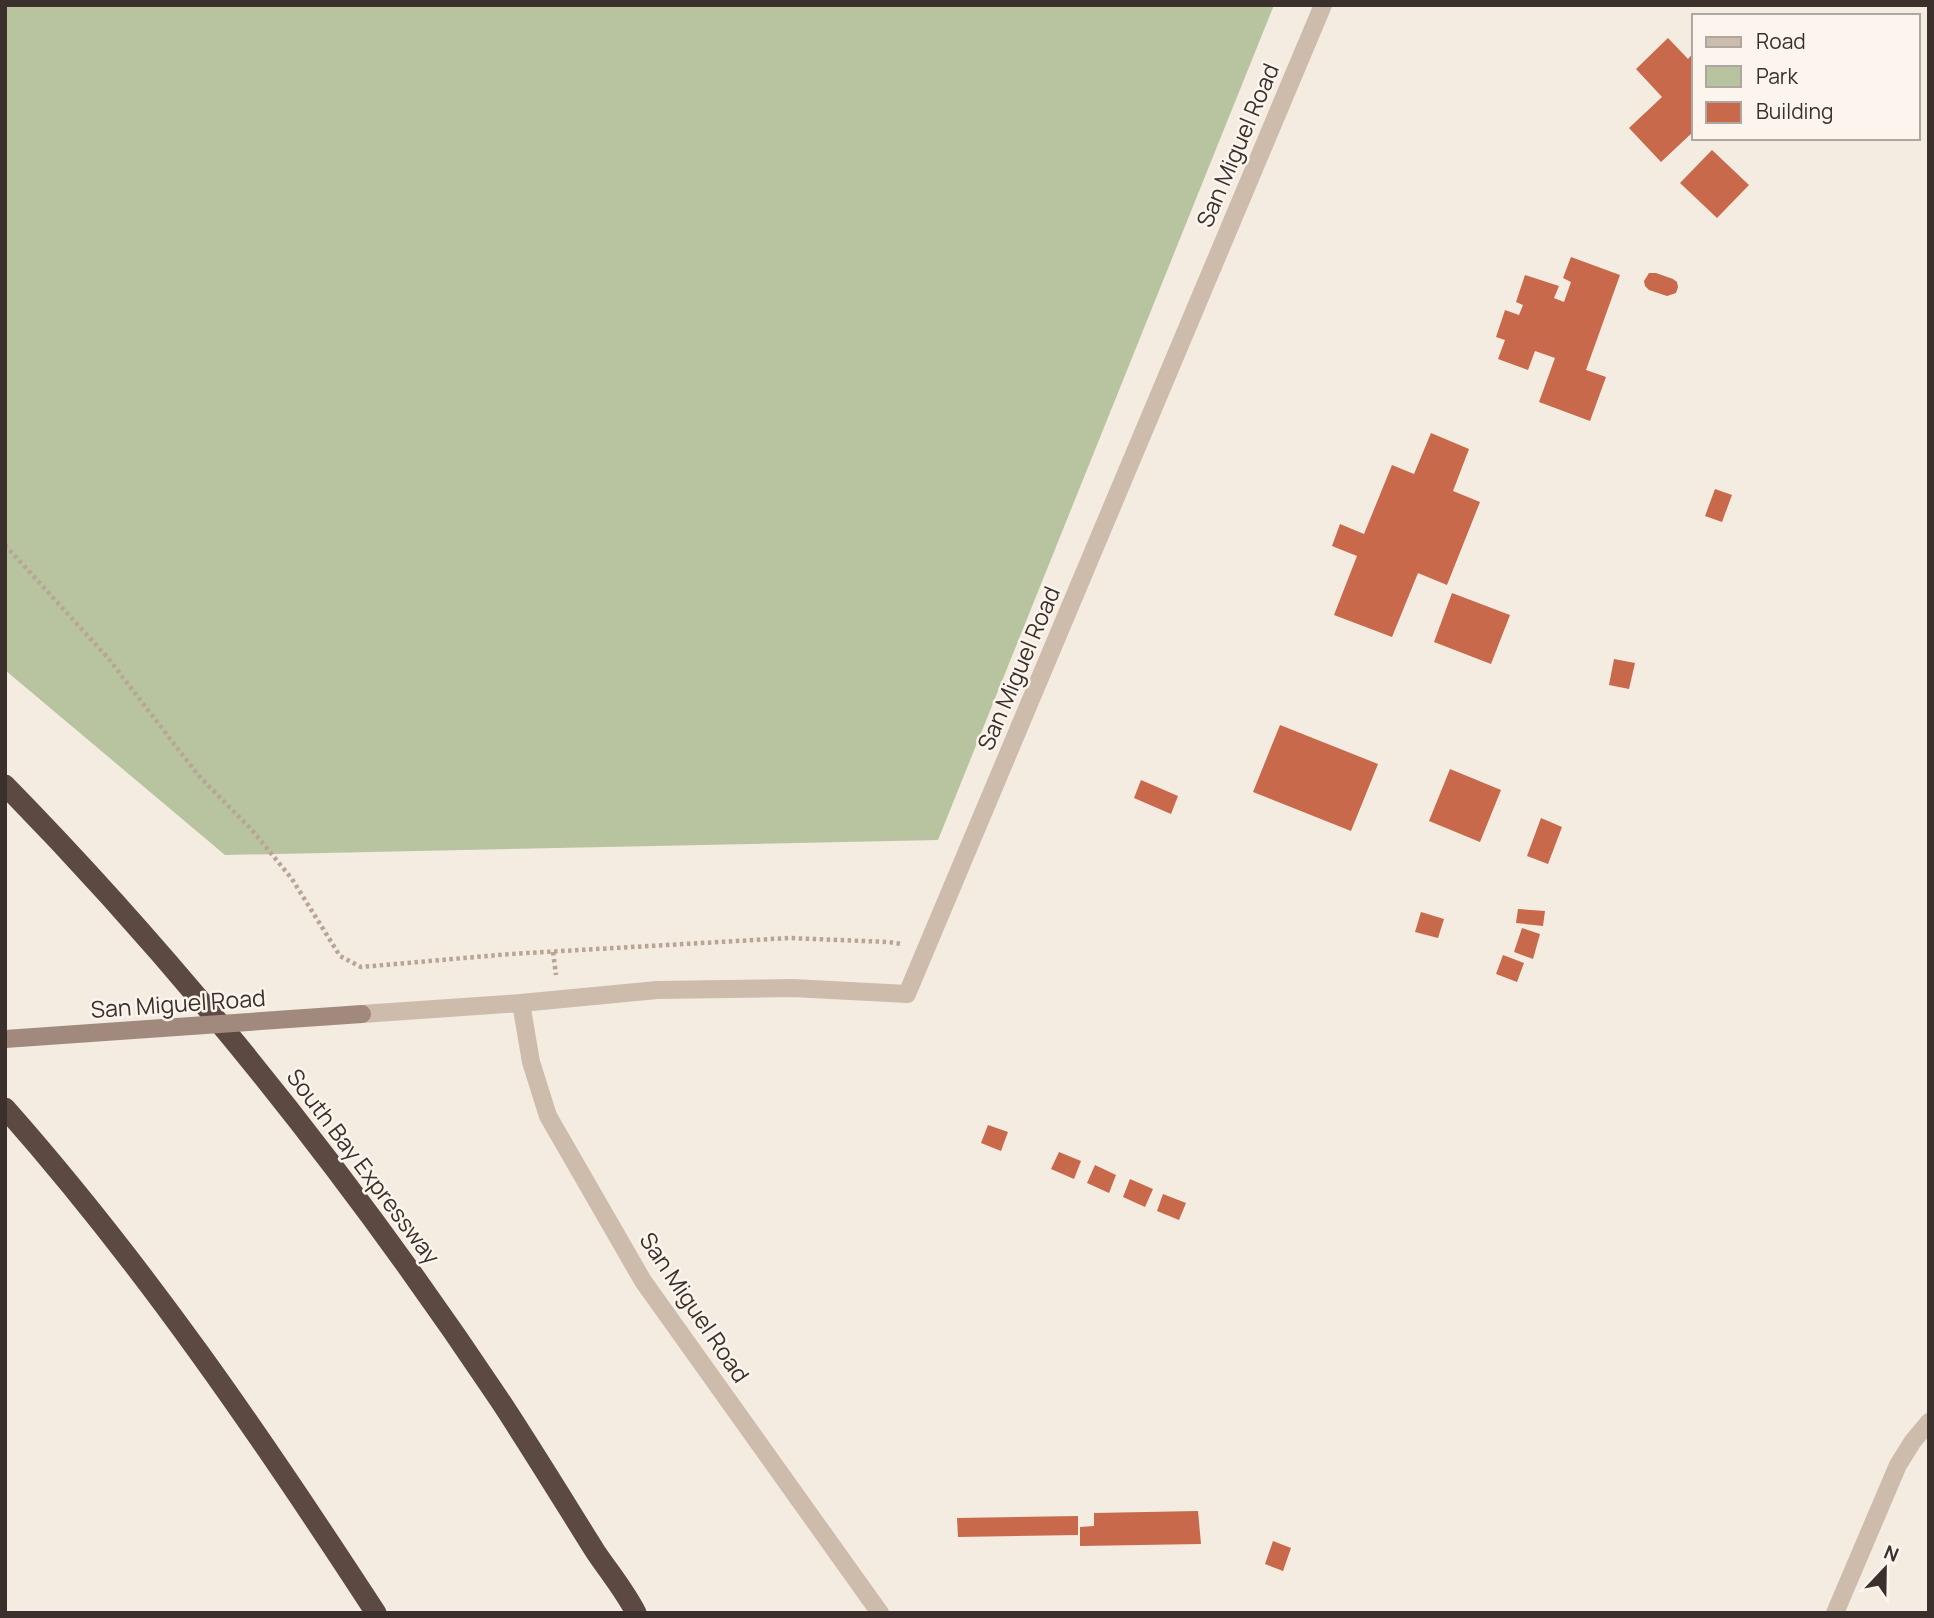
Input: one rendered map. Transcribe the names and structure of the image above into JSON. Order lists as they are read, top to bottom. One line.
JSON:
{"streets":{"highway":["South Bay Expressway"],"street":["San Miguel Road"]},"legend":["Road","Park","Building"],"north":"top"}
